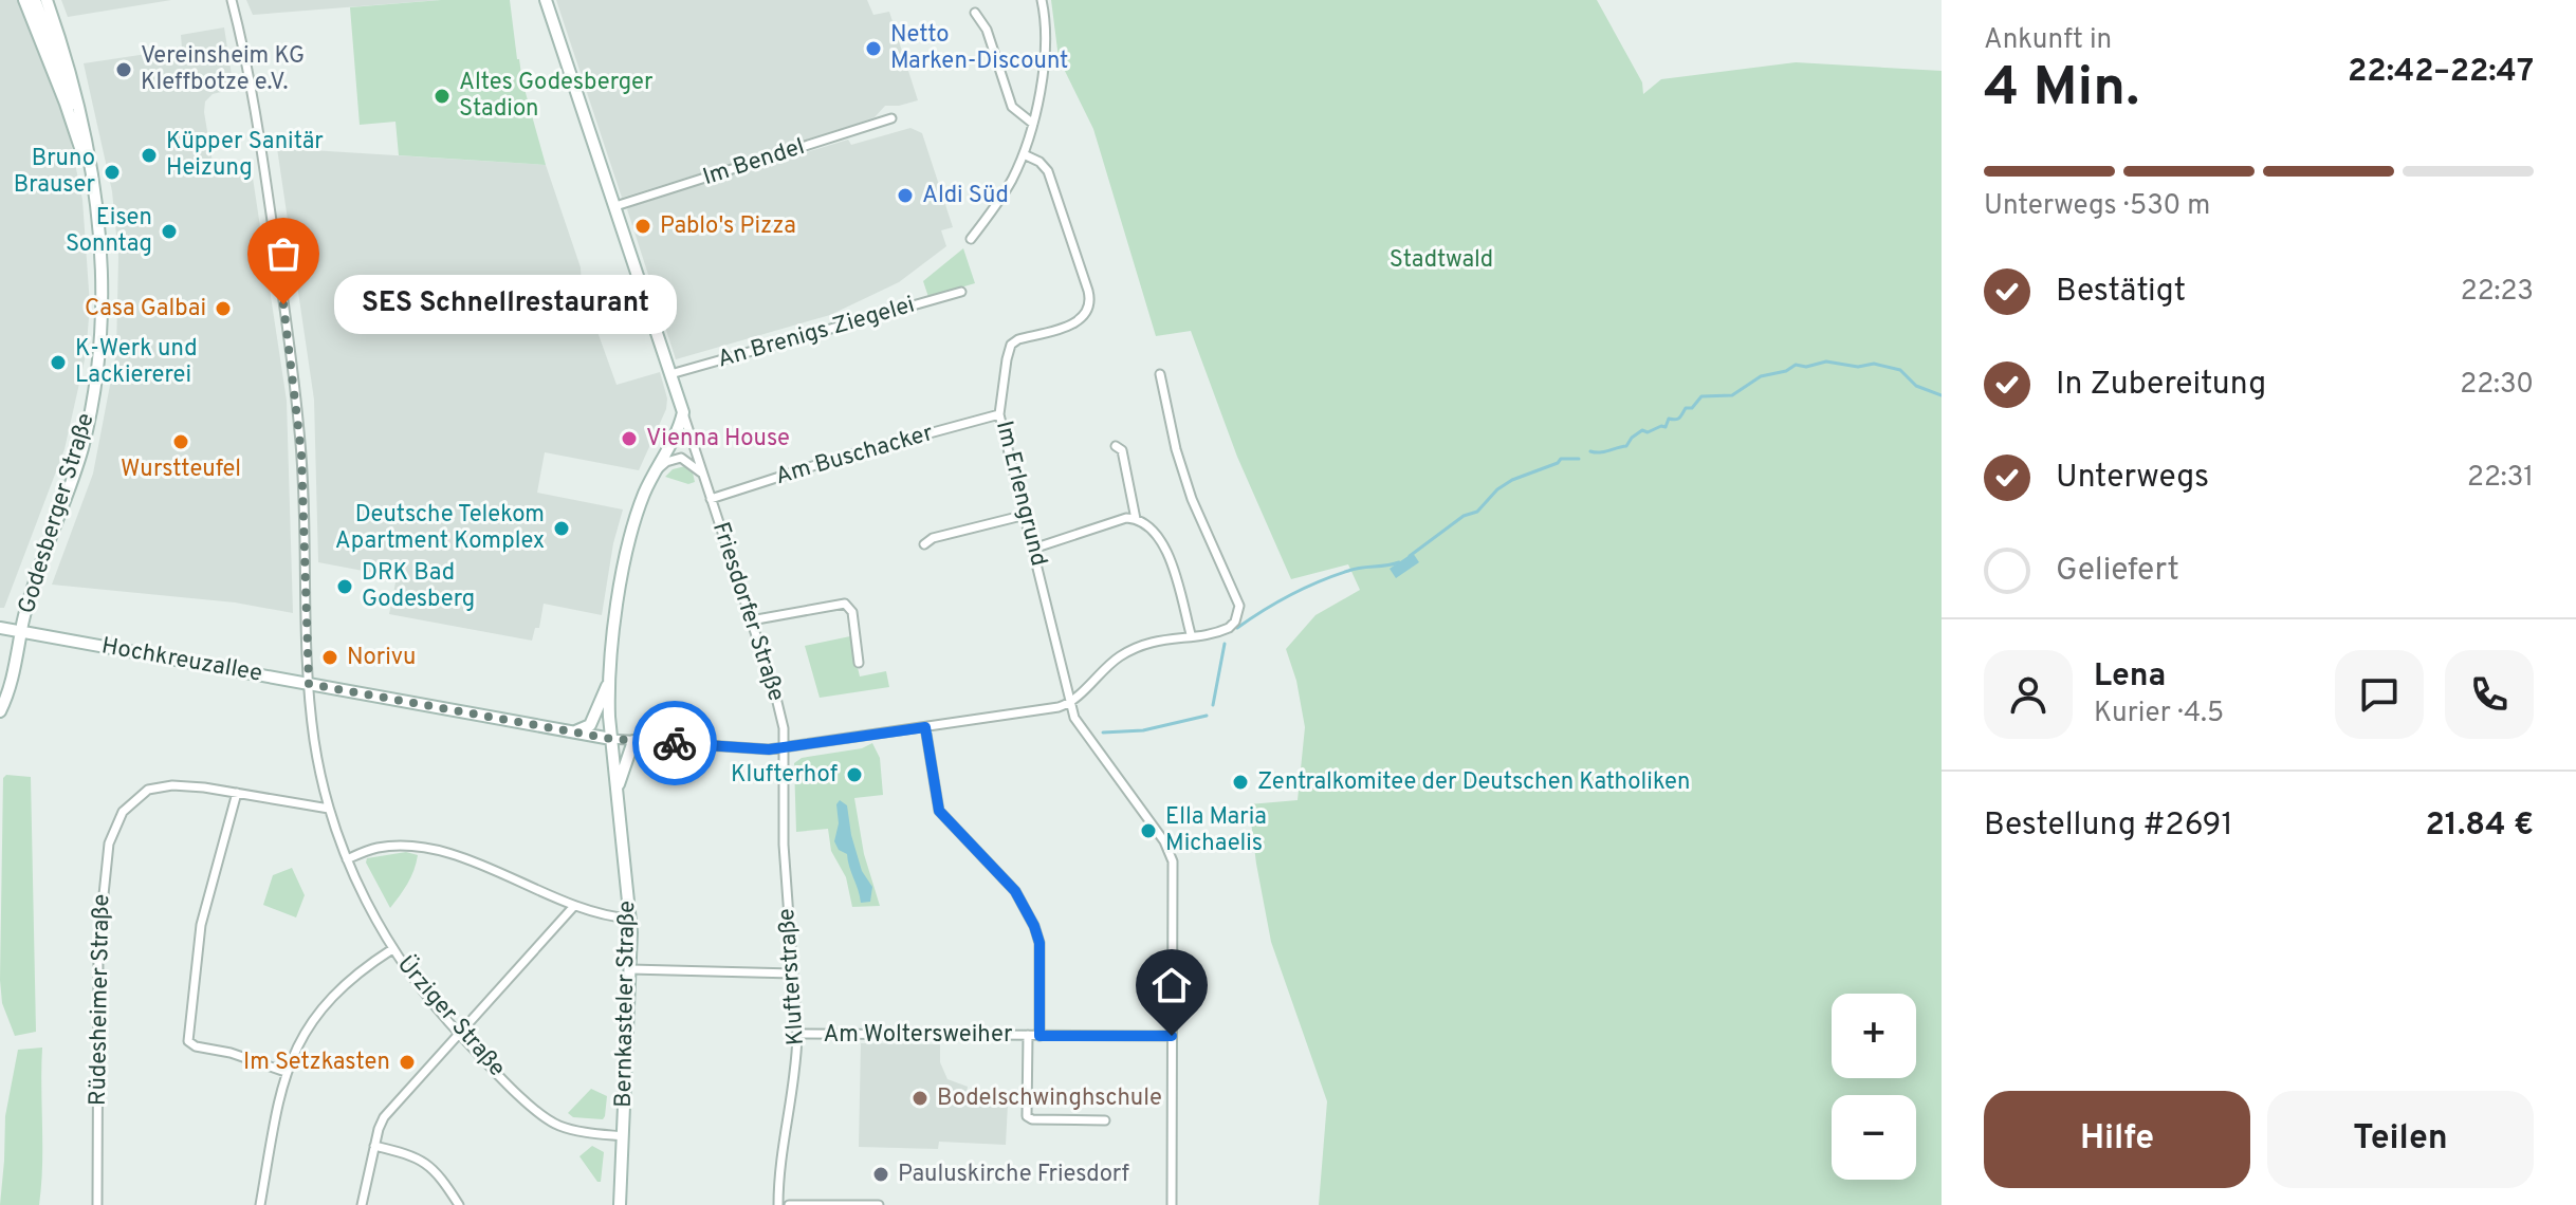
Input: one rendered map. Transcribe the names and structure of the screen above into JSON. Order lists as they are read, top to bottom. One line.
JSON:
{"streets":{"street":["Im Bendel","An Brenigs Ziegelei","Am Buschacker","Im Erlengrund","Godesberger Straße","Friesdorfer Straße","Hochkreuzallee","Klufterstraße","Rüdesheimer Straße","Bernkasteler Straße","Ürziger Straße","Am Woltersweiher"]},"crossings":[["Im Bendel","Friesdorfer Straße"],["An Brenigs Ziegelei","Friesdorfer Straße"],["Am Buschacker","Im Erlengrund"],["Am Buschacker","Friesdorfer Straße"],["Im Erlengrund","Hochkreuzallee"],["Im Erlengrund","Am Woltersweiher"],["Godesberger Straße","Hochkreuzallee"],["Friesdorfer Straße","Hochkreuzallee"],["Friesdorfer Straße","Klufterstraße"],["Friesdorfer Straße","Bernkasteler Straße"],["Hochkreuzallee","Klufterstraße"],["Hochkreuzallee","Bernkasteler Straße"],["Hochkreuzallee","Ürziger Straße"],["Hochkreuzallee","Am Woltersweiher"],["Klufterstraße","Am Woltersweiher"],["Rüdesheimer Straße","Ürziger Straße"],["Bernkasteler Straße","Ürziger Straße"]],"parks":["Stadtwald"],"places":["Netto Marken-Discount","Vereinsheim KG Kleffbotze e.V.","Altes Godesberger Stadion","Küpper Sanitär Heizung","Bruno Brauser","Aldi Süd","Pablo's Pizza","Eisen Sonntag","SES Schnellrestaurant","Casa Galbai","K-Werk und Lackiererei","Vienna House","Wurstteufel","Deutsche Telekom Apartment Komplex","DRK Bad Godesberg","Norivu","Klufterhof","Zentralkomitee der Deutschen Katholiken","Ella Maria Michaelis","Im Setzkasten","Bodelschwinghschule","Pauluskirche Friesdorf"],"page":{"heading":["4 Min.","Ankunft in","22:42–22:47"],"panel":["Lena","Kurier · 4.5","Bestellung #2691","21.84 €"],"bar":"Unterwegs · 530 m","list":[["Bestätigt","22:23"],["In Zubereitung","22:30"],["Unterwegs","22:31"],"Geliefert"],"bubble":"SES Schnellrestaurant","map_buttons":["+","−"],"buttons":["Hilfe","Teilen"]}}
